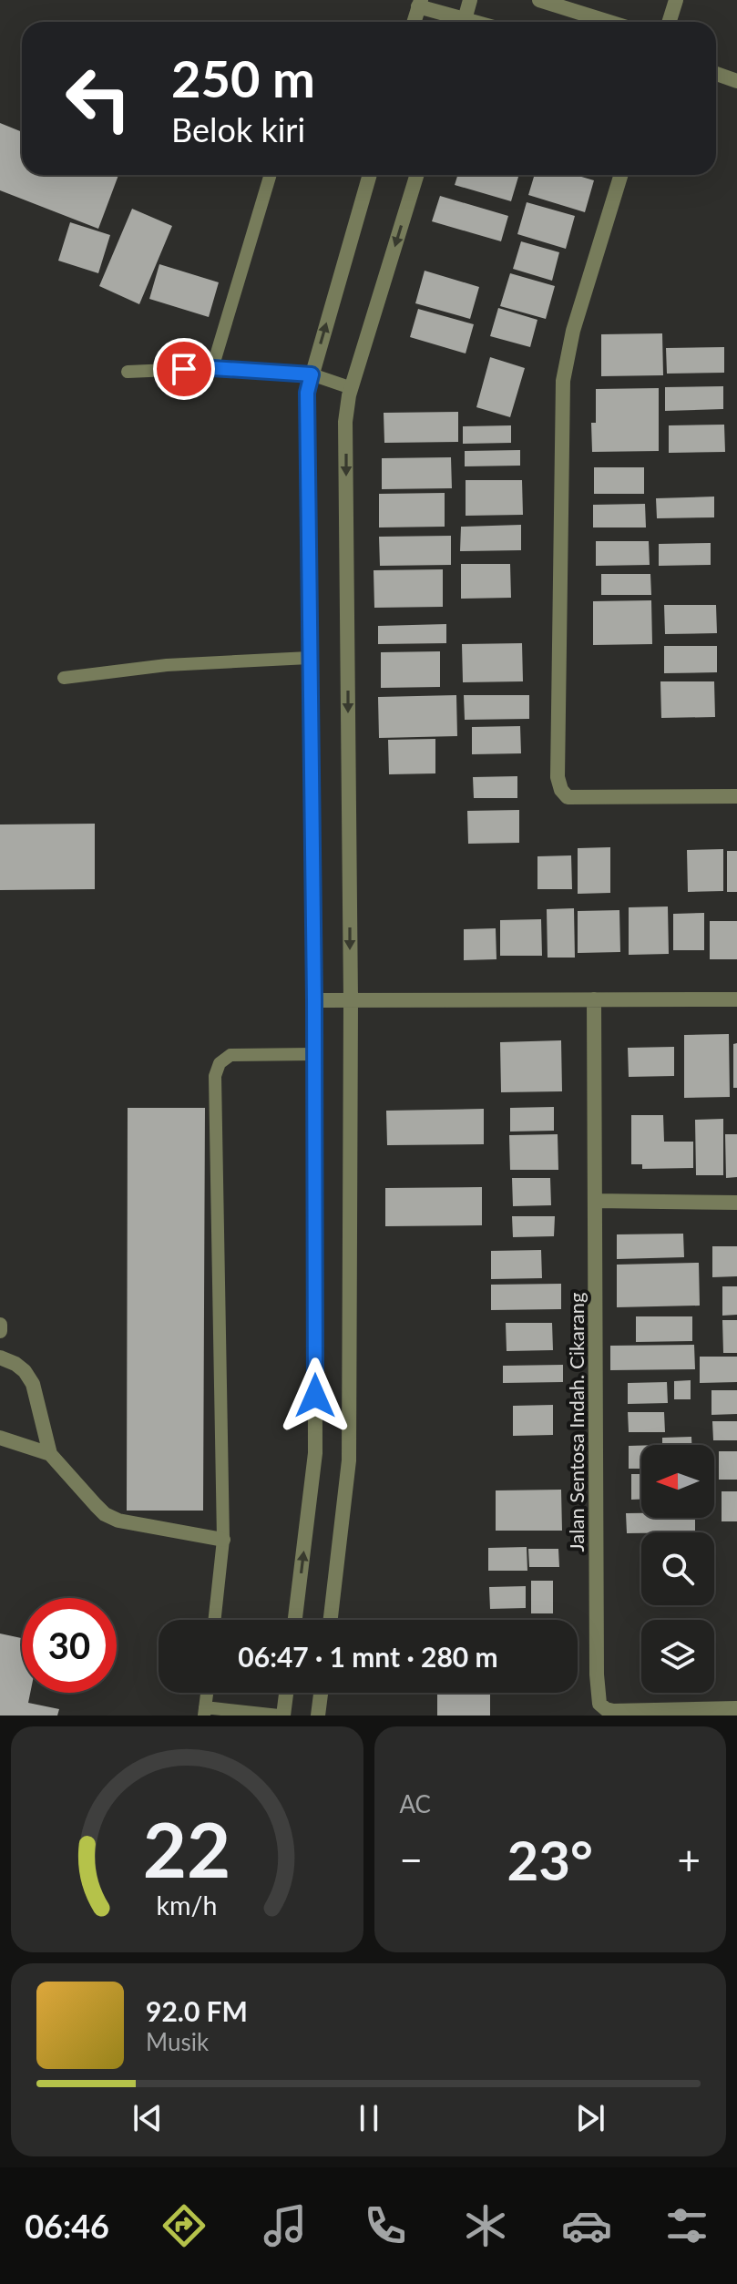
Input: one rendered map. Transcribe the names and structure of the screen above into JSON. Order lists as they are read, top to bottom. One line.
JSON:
{"streets":{"street":["Jalan Sentosa Indah. Cikarang"]},"north":"left","page":{"turn":["250 m","Belok kiri"],"limit":"30","trip":"06:47 · 1 mnt · 280 m","tile":"AC","heat":["−","23°","+"],"song":["92.0 FM","Musik"],"tabs":"06:46","gauge":["22","km/h"]}}
